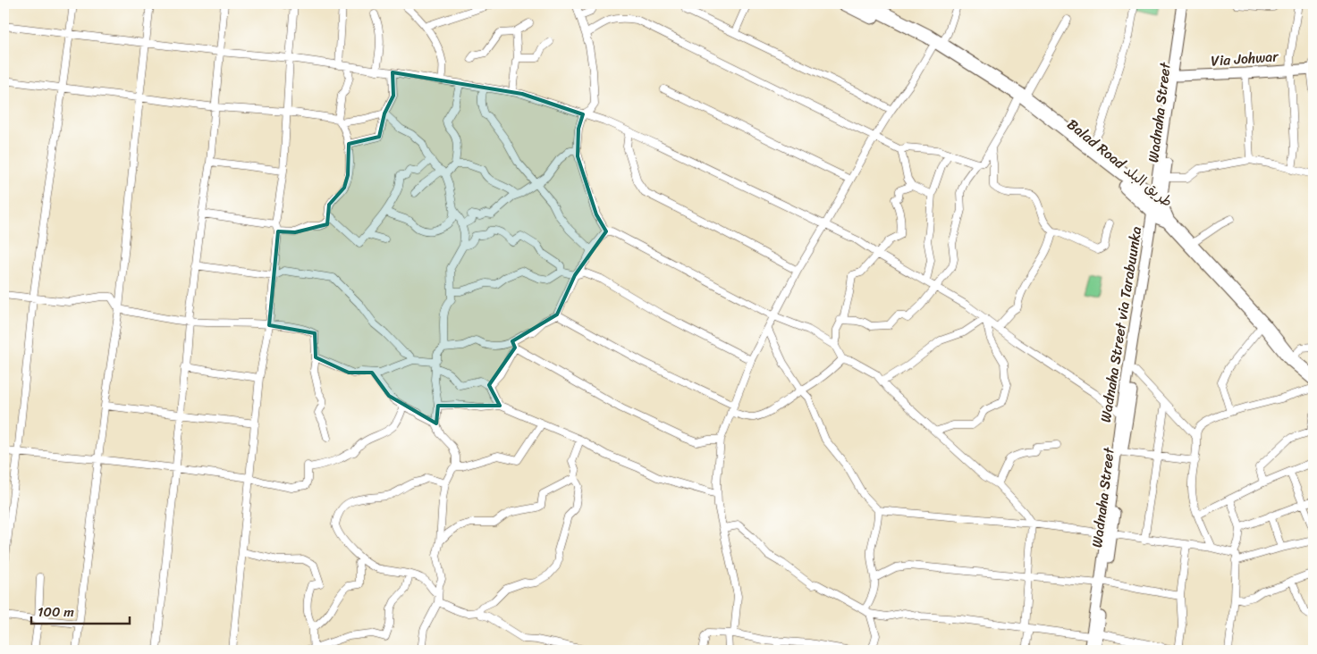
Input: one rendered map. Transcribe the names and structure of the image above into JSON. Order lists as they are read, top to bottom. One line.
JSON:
{"streets":{"highway":["Balad Road طريق البلد"],"main road":["Via Johwar","Wadnaha Street","Wadnaha Street via Tarabuunka"]},"crossings":[["Via Johwar","Wadnaha Street"],["Wadnaha Street","Balad Road طريق البلد"],["Wadnaha Street","Wadnaha Street via Tarabuunka"],["Balad Road طريق البلد","Wadnaha Street via Tarabuunka"]],"scale_bar":"100 m"}
